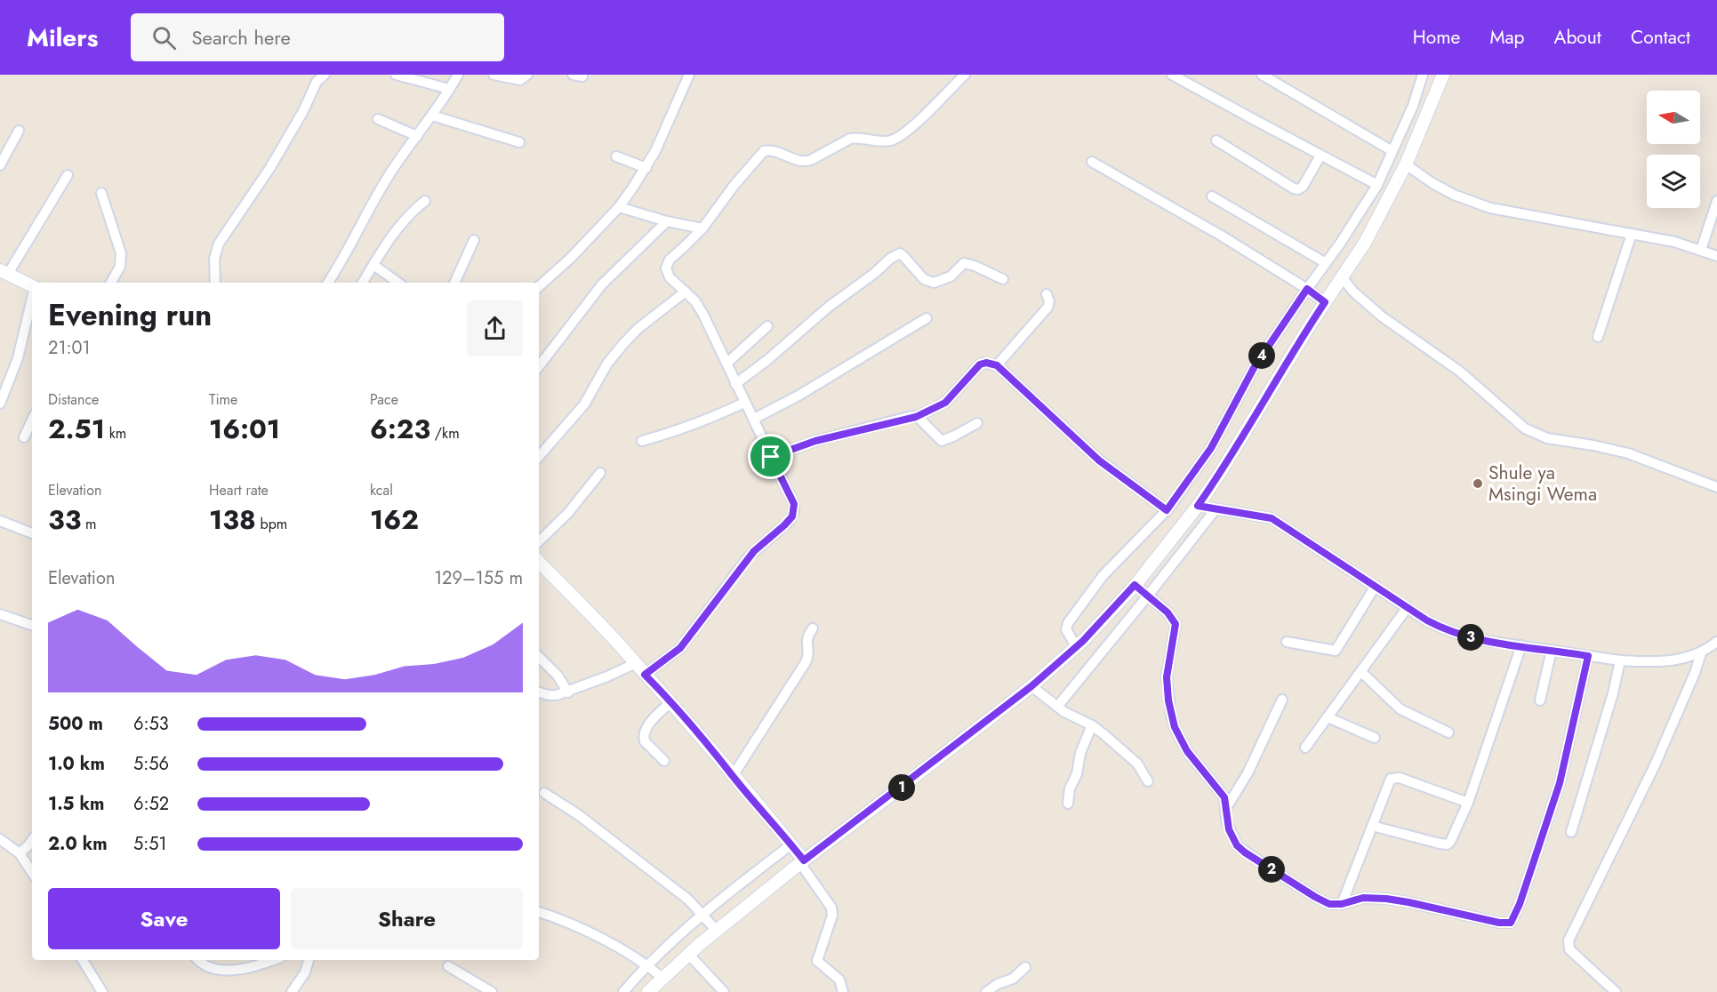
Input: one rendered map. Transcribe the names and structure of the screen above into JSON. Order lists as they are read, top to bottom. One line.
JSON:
{"places":["Shule ya Msingi Wema"],"north":"left","page":{"header":"Milers","search":"Search here","nav":["Home","Map","About","Contact"],"heading":["Evening run","21:01"],"pins":["4","3","1","2"],"stats":[["Distance","2.51 km"],["Time","16:01"],["Pace","6:23 /km"],["Elevation","33 m"],["Heart rate","138 bpm"],["kcal","162"]],"chart":["Elevation","129–155 m"],"list":[{"name":"500 m","note":"6:53"},{"name":"1.0 km","note":"5:56"},{"name":"1.5 km","note":"6:52"},{"name":"2.0 km","note":"5:51"}],"buttons":["Save","Share"]}}
